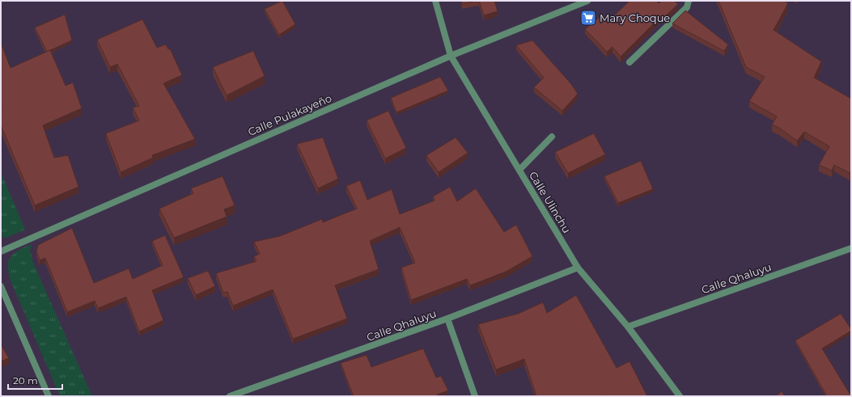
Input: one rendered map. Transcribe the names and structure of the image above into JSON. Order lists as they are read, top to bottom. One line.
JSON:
{"streets":{"street":["Calle Pulakayeño","Calle Ulinchu","Calle Qhaluyu"]},"crossings":[["Calle Pulakayeño","Calle Ulinchu"],["Calle Ulinchu","Calle Qhaluyu"]],"places":{"supermarket":["Mary Choque"]},"scale_bar":"20 m"}
